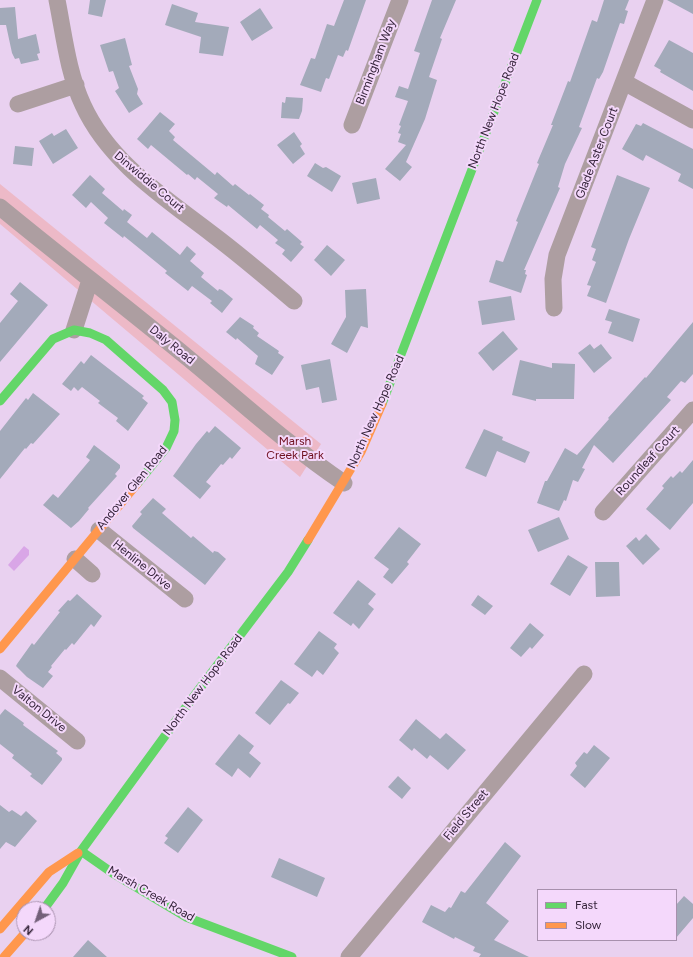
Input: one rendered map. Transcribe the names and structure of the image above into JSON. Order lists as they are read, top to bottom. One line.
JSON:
{"streets":{"main road":["North New Hope Road","Andover Glen Road","Marsh Creek Road"],"street":["Birmingham Way","Glade Aster Court","Dinwiddie Court","Daly Road","Roundleaf Court","Henline Drive","Valton Drive","Field Street"]},"crossings":[["North New Hope Road","Daly Road"],["North New Hope Road","Marsh Creek Road"],["Andover Glen Road","Henline Drive"]],"parks":["Marsh Creek Park"],"legend":["Fast","Slow"],"north":"bottom left"}
